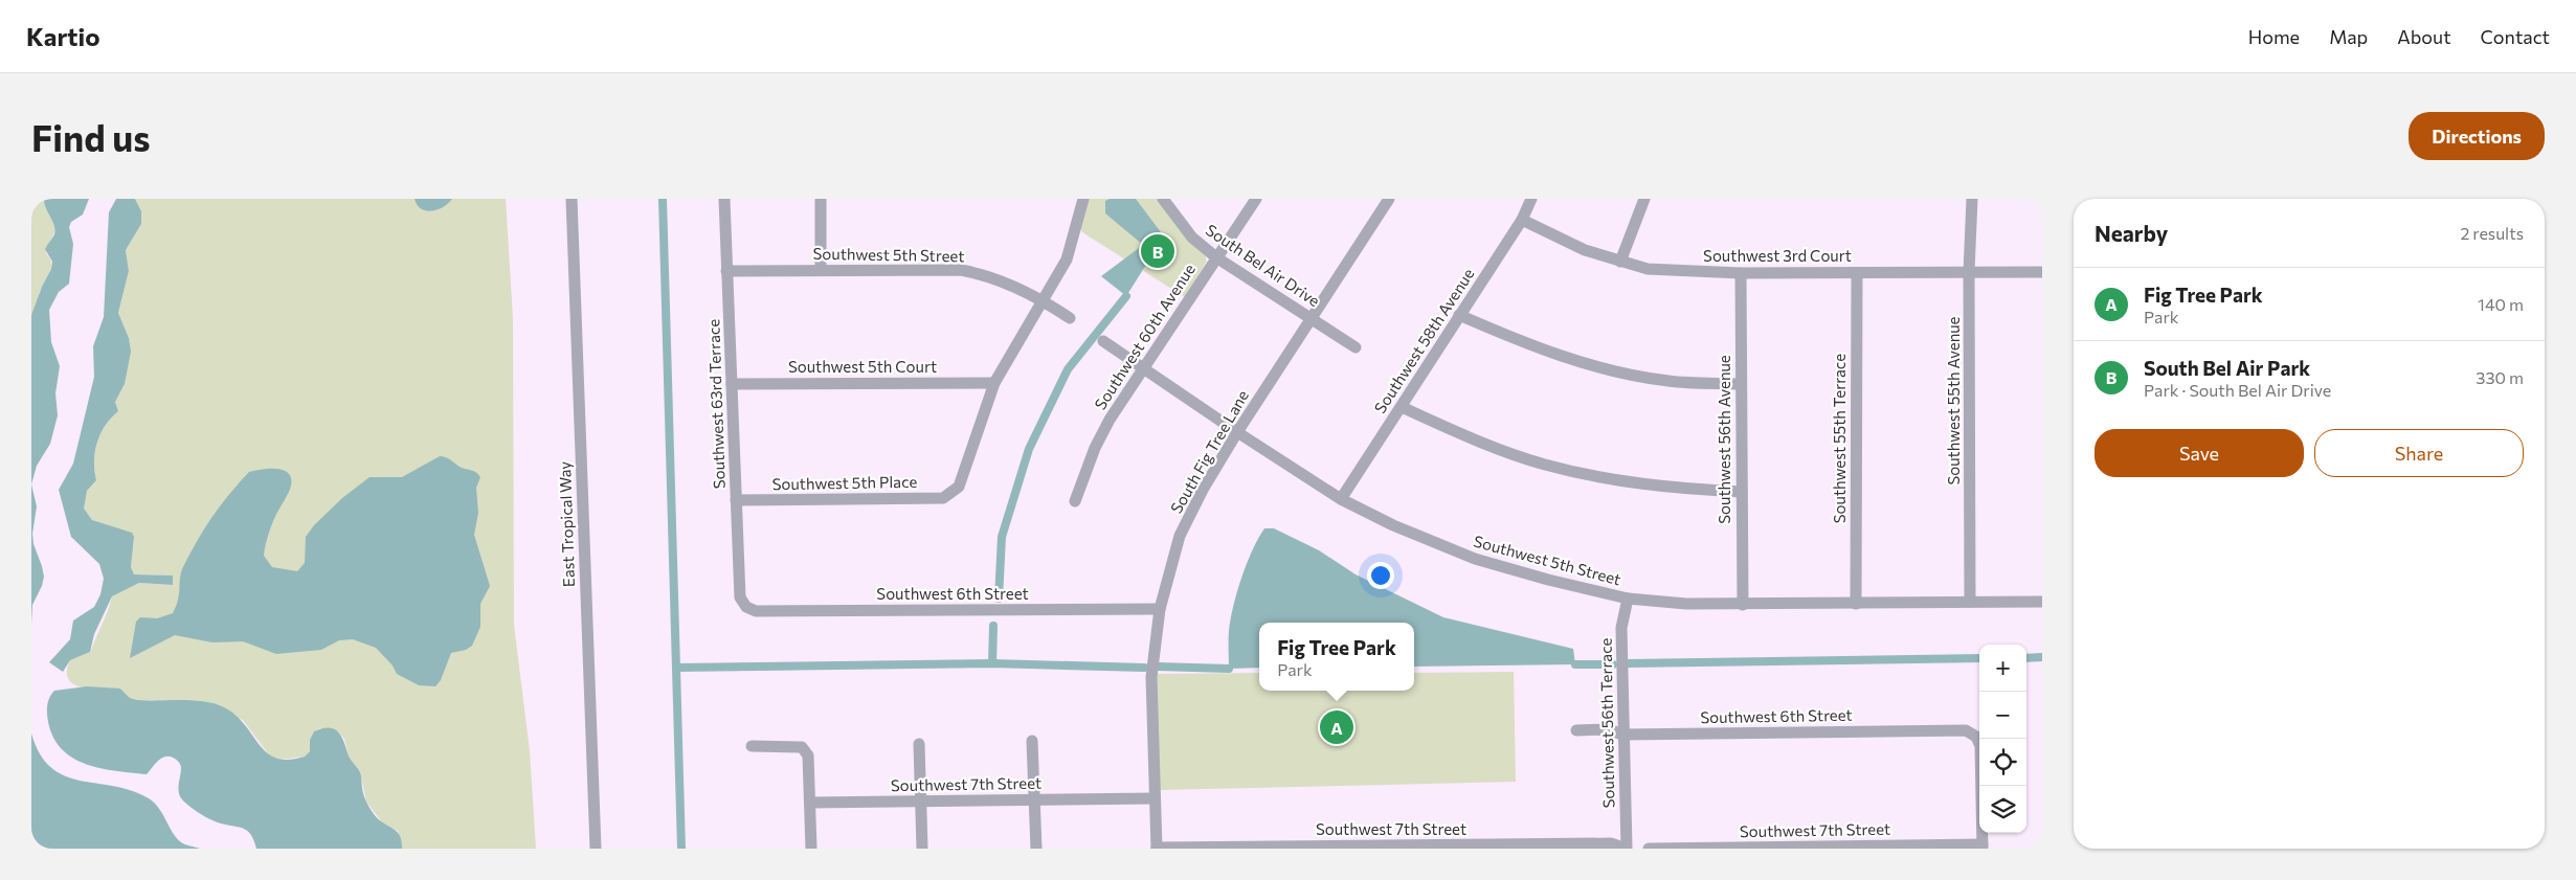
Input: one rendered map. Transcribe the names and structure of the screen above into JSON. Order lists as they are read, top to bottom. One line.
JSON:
{"streets":{"street":["Southwest 5th Street","Southwest 3rd Court","South Bel Air Drive","Southwest 60th Avenue","Southwest 58th Avenue","Southwest 5th Court","Southwest 55th Avenue","Southwest 63rd Terrace","Southwest 55th Terrace","Southwest 56th Avenue","South Fig Tree Lane","Southwest 5th Place","East Tropical Way","Southwest 6th Street","Southwest 56th Terrace","Southwest 7th Street"]},"crossings":[["Southwest 5th Street","Southwest 60th Avenue"],["Southwest 5th Street","Southwest 58th Avenue"],["Southwest 5th Street","Southwest 55th Avenue"],["Southwest 5th Street","Southwest 63rd Terrace"],["Southwest 5th Street","Southwest 55th Terrace"],["Southwest 5th Street","Southwest 56th Avenue"],["Southwest 5th Street","South Fig Tree Lane"],["Southwest 5th Street","Southwest 56th Terrace"],["Southwest 3rd Court","Southwest 58th Avenue"],["Southwest 3rd Court","Southwest 55th Avenue"],["Southwest 3rd Court","Southwest 55th Terrace"],["Southwest 3rd Court","Southwest 56th Avenue"],["South Bel Air Drive","Southwest 60th Avenue"],["South Bel Air Drive","South Fig Tree Lane"],["Southwest 5th Court","Southwest 63rd Terrace"],["Southwest 5th Court","Southwest 5th Place"],["Southwest 63rd Terrace","Southwest 5th Place"],["Southwest 63rd Terrace","Southwest 6th Street"],["South Fig Tree Lane","Southwest 6th Street"],["South Fig Tree Lane","Southwest 7th Street"],["Southwest 6th Street","Southwest 56th Terrace"],["Southwest 6th Street","Southwest 7th Street"],["Southwest 56th Terrace","Southwest 7th Street"]],"page":{"header":"Kartio","nav":["Home","Map","About","Contact"],"buttons":["Directions",["Save","Share"]],"title":"Find us","heading":["Nearby","2 results"],"pins":["B","A"],"list":[{"mark":"A","name":"Fig Tree Park","note":"Park","value":"140 m"},{"mark":"B","name":"South Bel Air Park","note":"Park · South Bel Air Drive","value":"330 m"}],"popup":["Fig Tree Park","Park"],"map_buttons":["+","−"]}}
